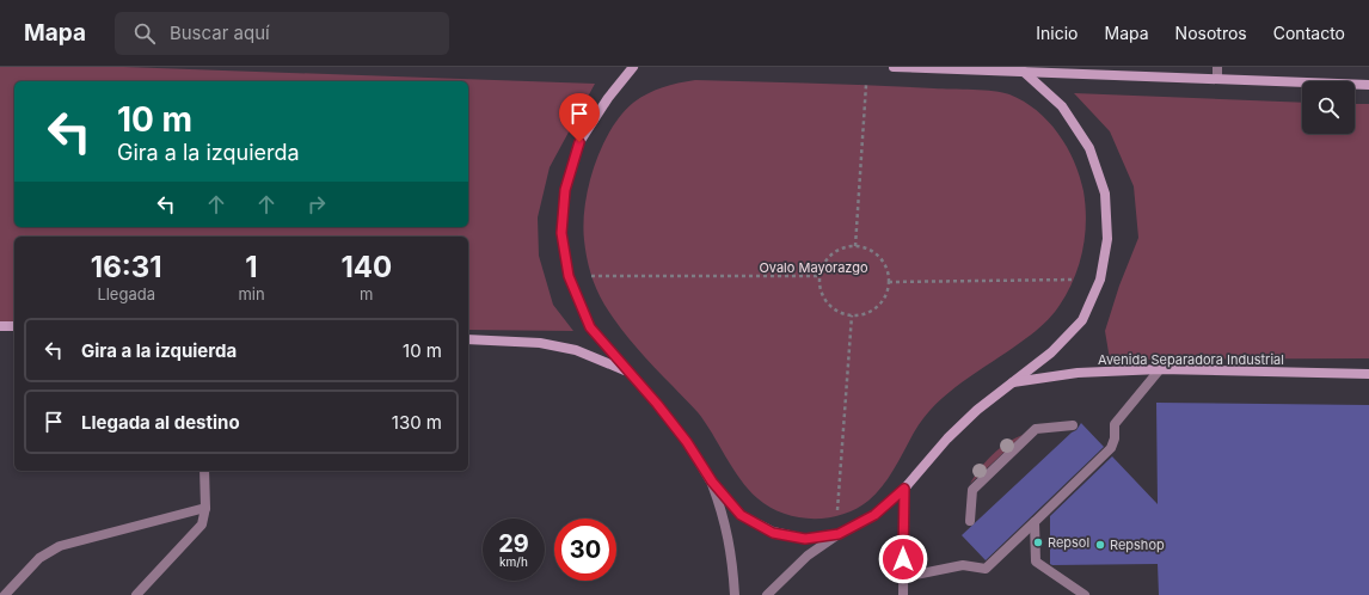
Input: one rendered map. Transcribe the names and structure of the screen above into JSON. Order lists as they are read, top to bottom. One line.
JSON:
{"streets":{"main road":["Avenida Separadora Industrial"]},"parks":["Ovalo Mayorazgo"],"places":["Repsol","Repshop"],"page":{"header":"Mapa","search":"Buscar aquí","nav":["Inicio","Mapa","Nosotros","Contacto"],"turn":["10 m","Gira a la izquierda"],"eta":["16:31","Llegada","1","min","140","m"],"list":[{"name":"Gira a la izquierda","value":"10 m"},{"name":"Llegada al destino","value":"130 m"}],"speed":"29 km/h","limit":"30"}}
